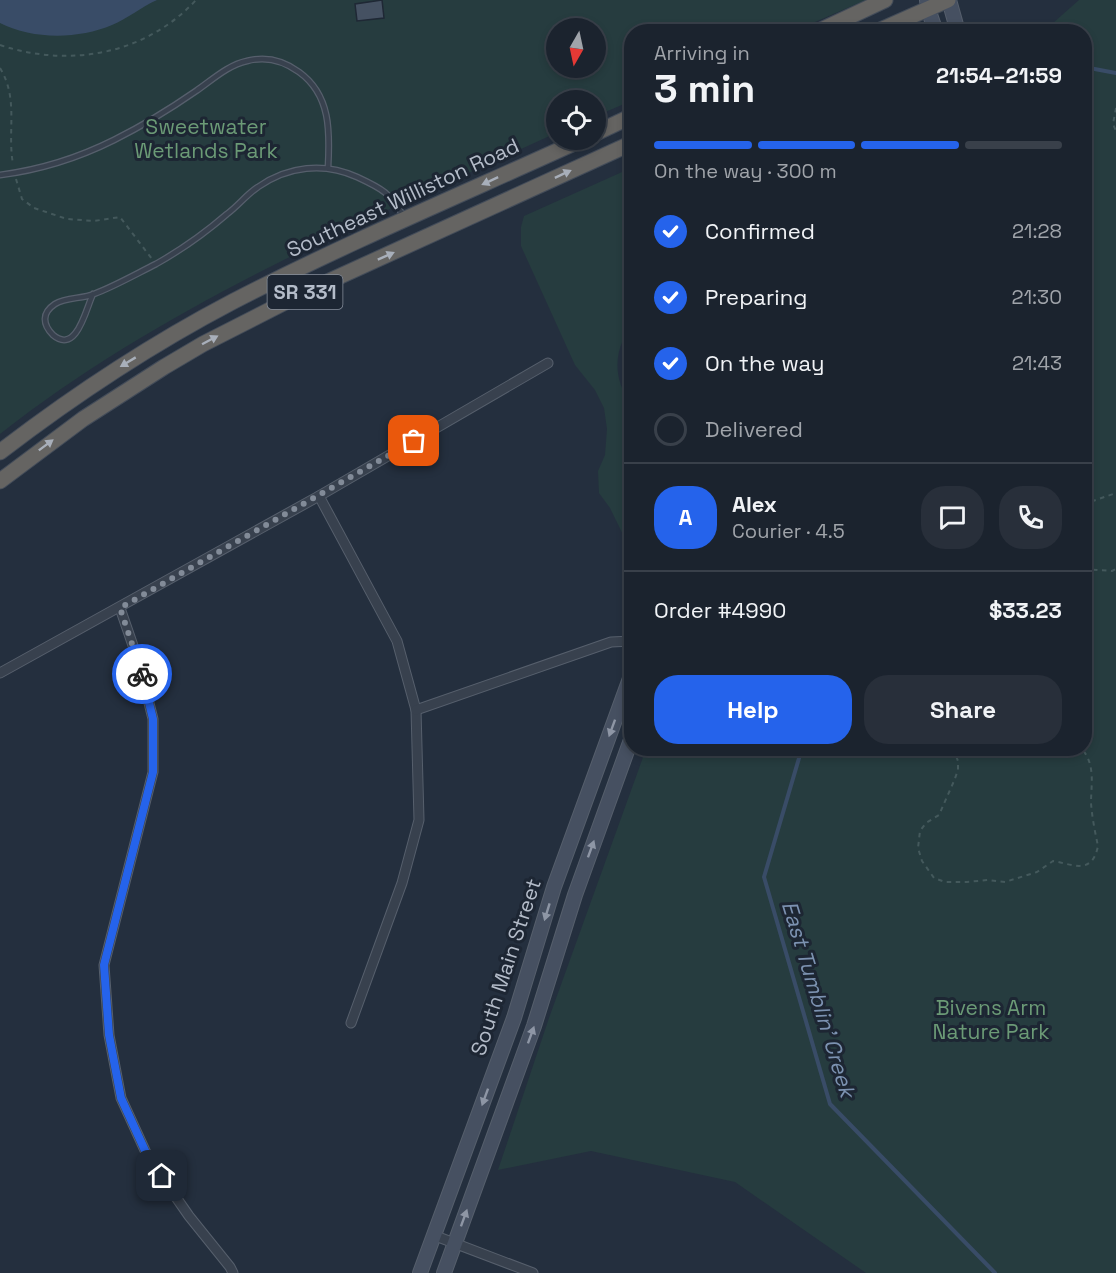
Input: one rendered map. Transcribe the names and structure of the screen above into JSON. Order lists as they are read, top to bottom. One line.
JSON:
{"streets":{"highway":["Southeast Williston Road","SR 331"],"main road":["South Main Street"]},"water":["East Tumblin' Creek"],"parks":["Sweetwater Wetlands Park","Bivens Arm Nature Park"],"north":"bottom","page":{"heading":["3 min","Arriving in","21:54–21:59"],"panel":["Alex","Courier · 4.5","Order #4990","$33.23"],"bar":"On the way · 300 m","list":[["Confirmed","21:28"],["Preparing","21:30"],["On the way","21:43"],"Delivered"],"round":"A","buttons":["Help","Share"]}}
